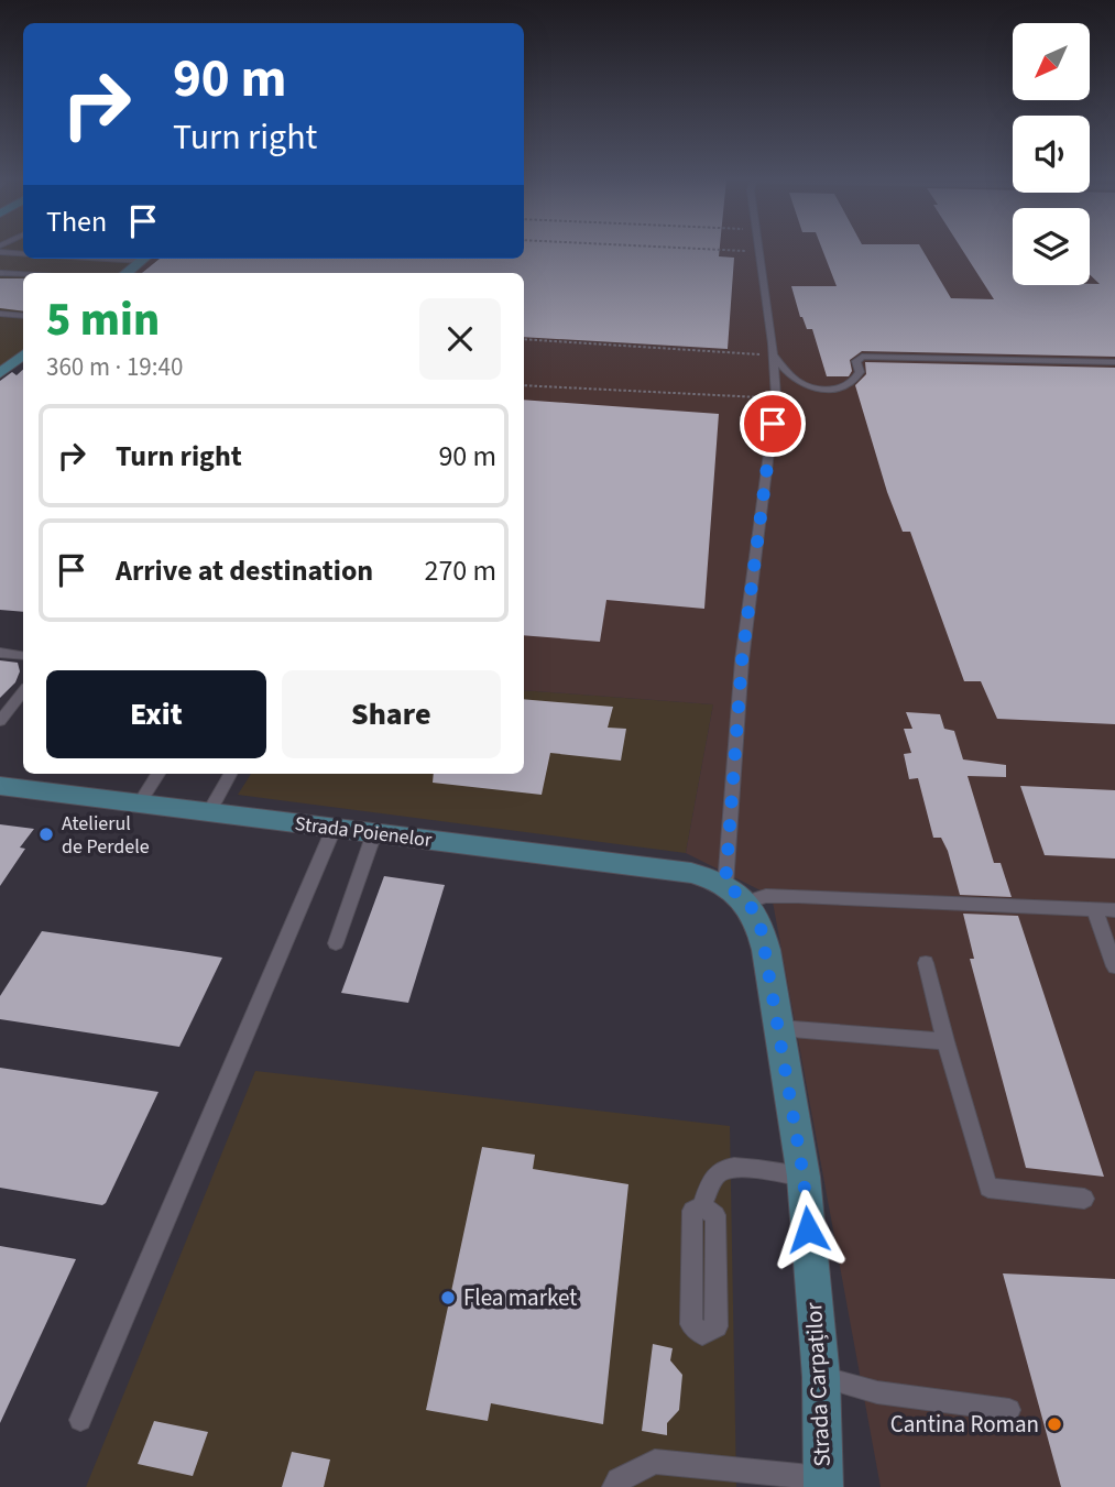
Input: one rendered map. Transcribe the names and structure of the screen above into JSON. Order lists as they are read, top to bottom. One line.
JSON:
{"streets":{"main road":["Strada Poienelor","Strada Carpaților"]},"places":["Atelierul de Perdele","Flea market","Cantina Roman"],"north":"bottom left","page":{"turn":["90 m","Turn right"],"then":"Then","heading":["5 min","360 m · 19:40"],"list":[{"name":"Turn right","value":"90 m"},{"name":"Arrive at destination","value":"270 m"}],"buttons":["Exit","Share"]}}
